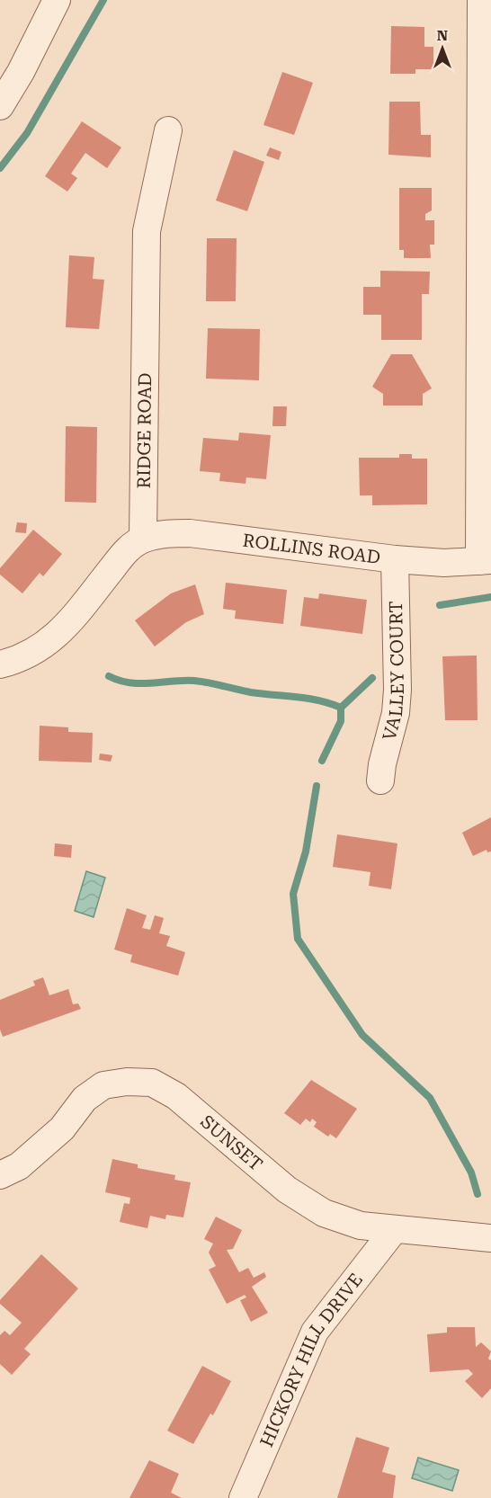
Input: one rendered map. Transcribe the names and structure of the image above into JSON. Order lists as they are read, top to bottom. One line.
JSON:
{"streets":{"street":["RIDGE ROAD","ROLLINS ROAD","VALLEY COURT","SUNSET","HICKORY HILL DRIVE"]},"crossings":[["RIDGE ROAD","ROLLINS ROAD"],["ROLLINS ROAD","VALLEY COURT"],["SUNSET","HICKORY HILL DRIVE"]],"north":"top"}
